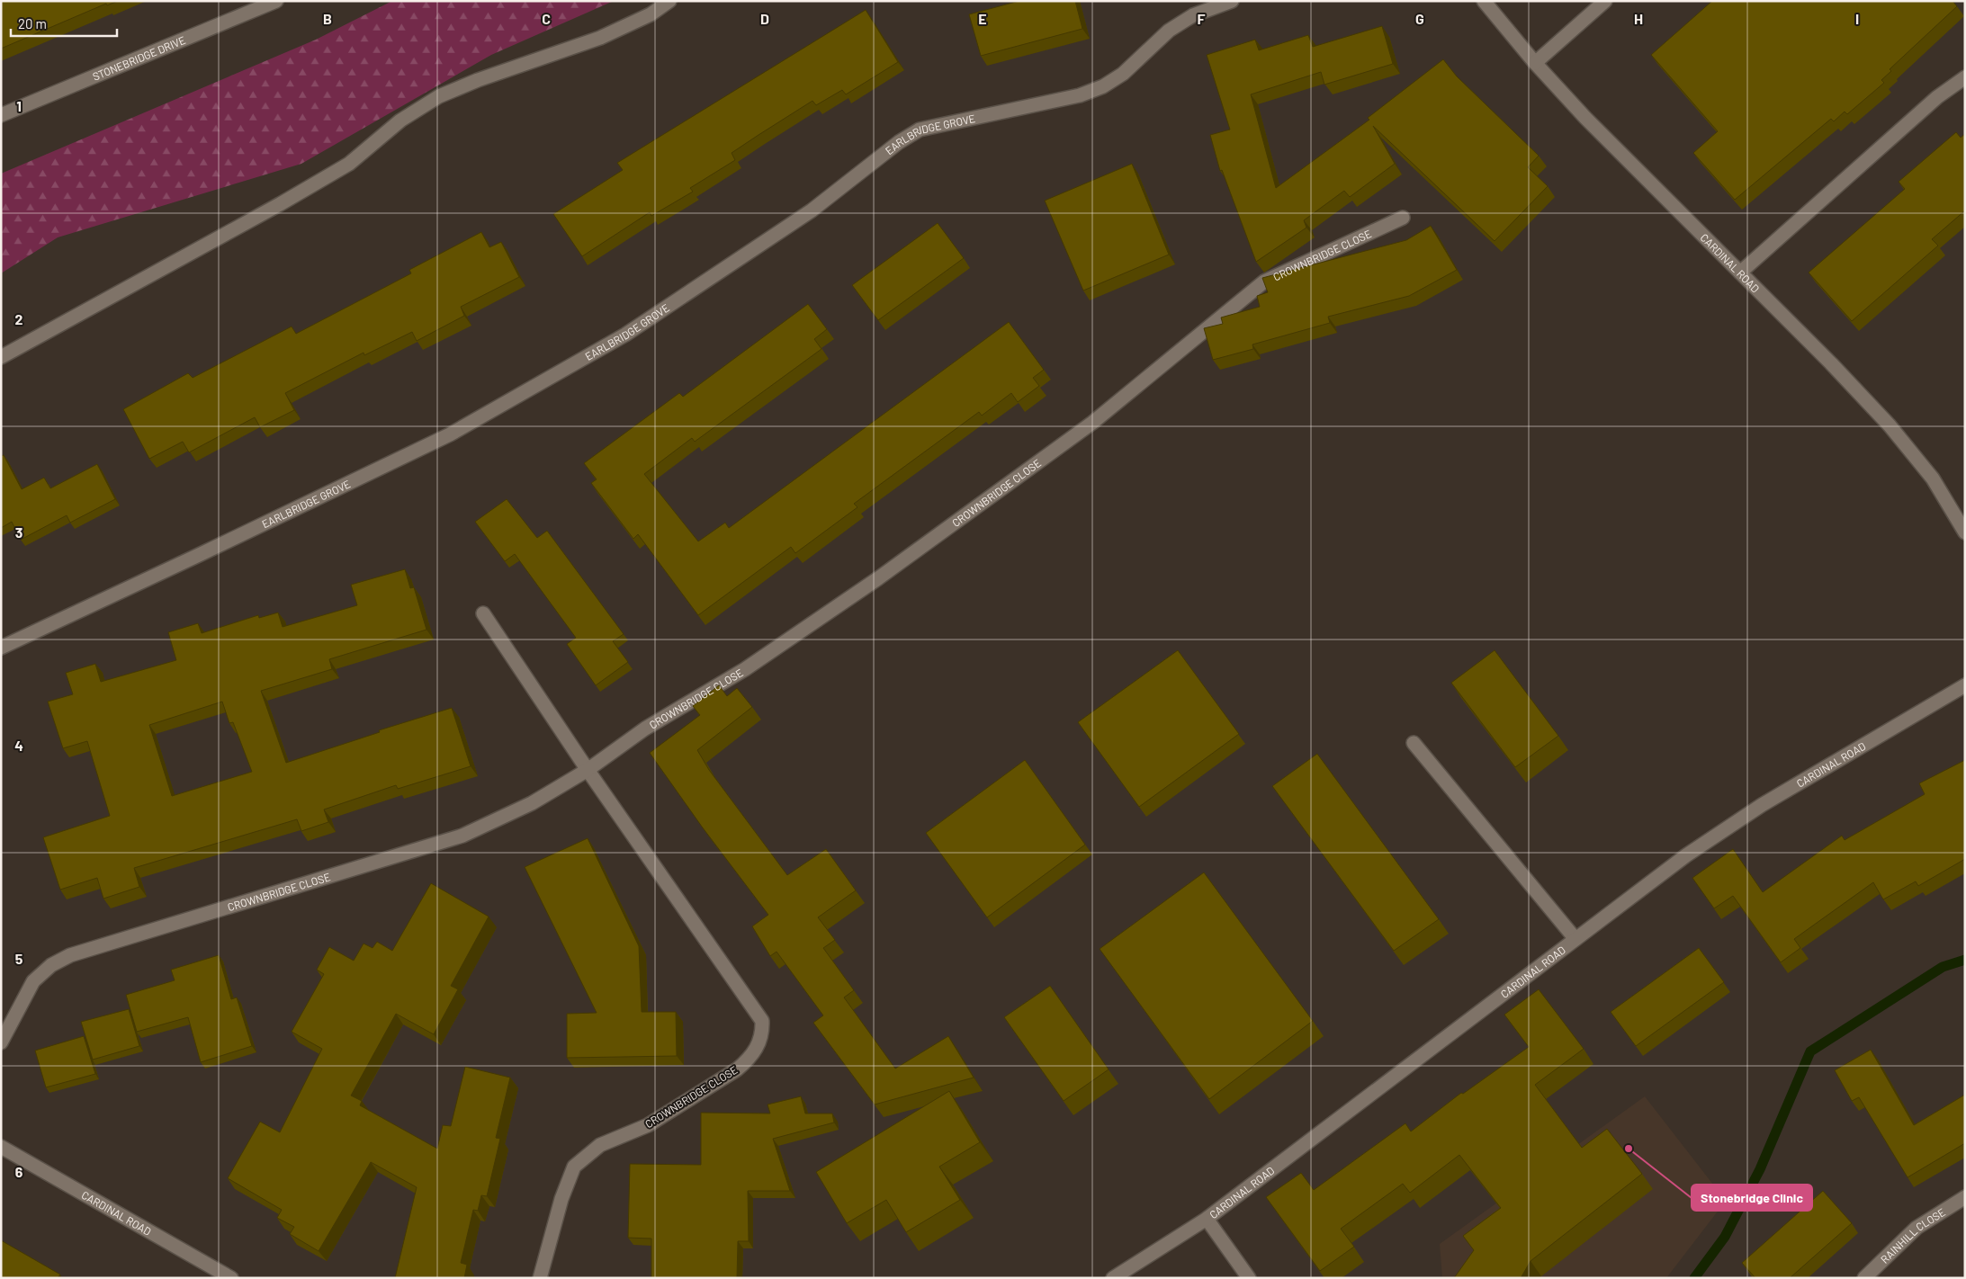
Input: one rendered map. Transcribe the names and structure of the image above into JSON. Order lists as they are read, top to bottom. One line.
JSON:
{"streets":{"street":["STONEBRIDGE DRIVE","EARLBRIDGE GROVE","CROWNBRIDGE CLOSE","CARDINAL ROAD","RAINHILL CLOSE"]},"places":["Stonebridge Clinic"],"scale_bar":"20 m","grid":{"columns":["B","C","D","E","F","G","H","I"],"rows":["1","2","3","4","5","6"]}}
